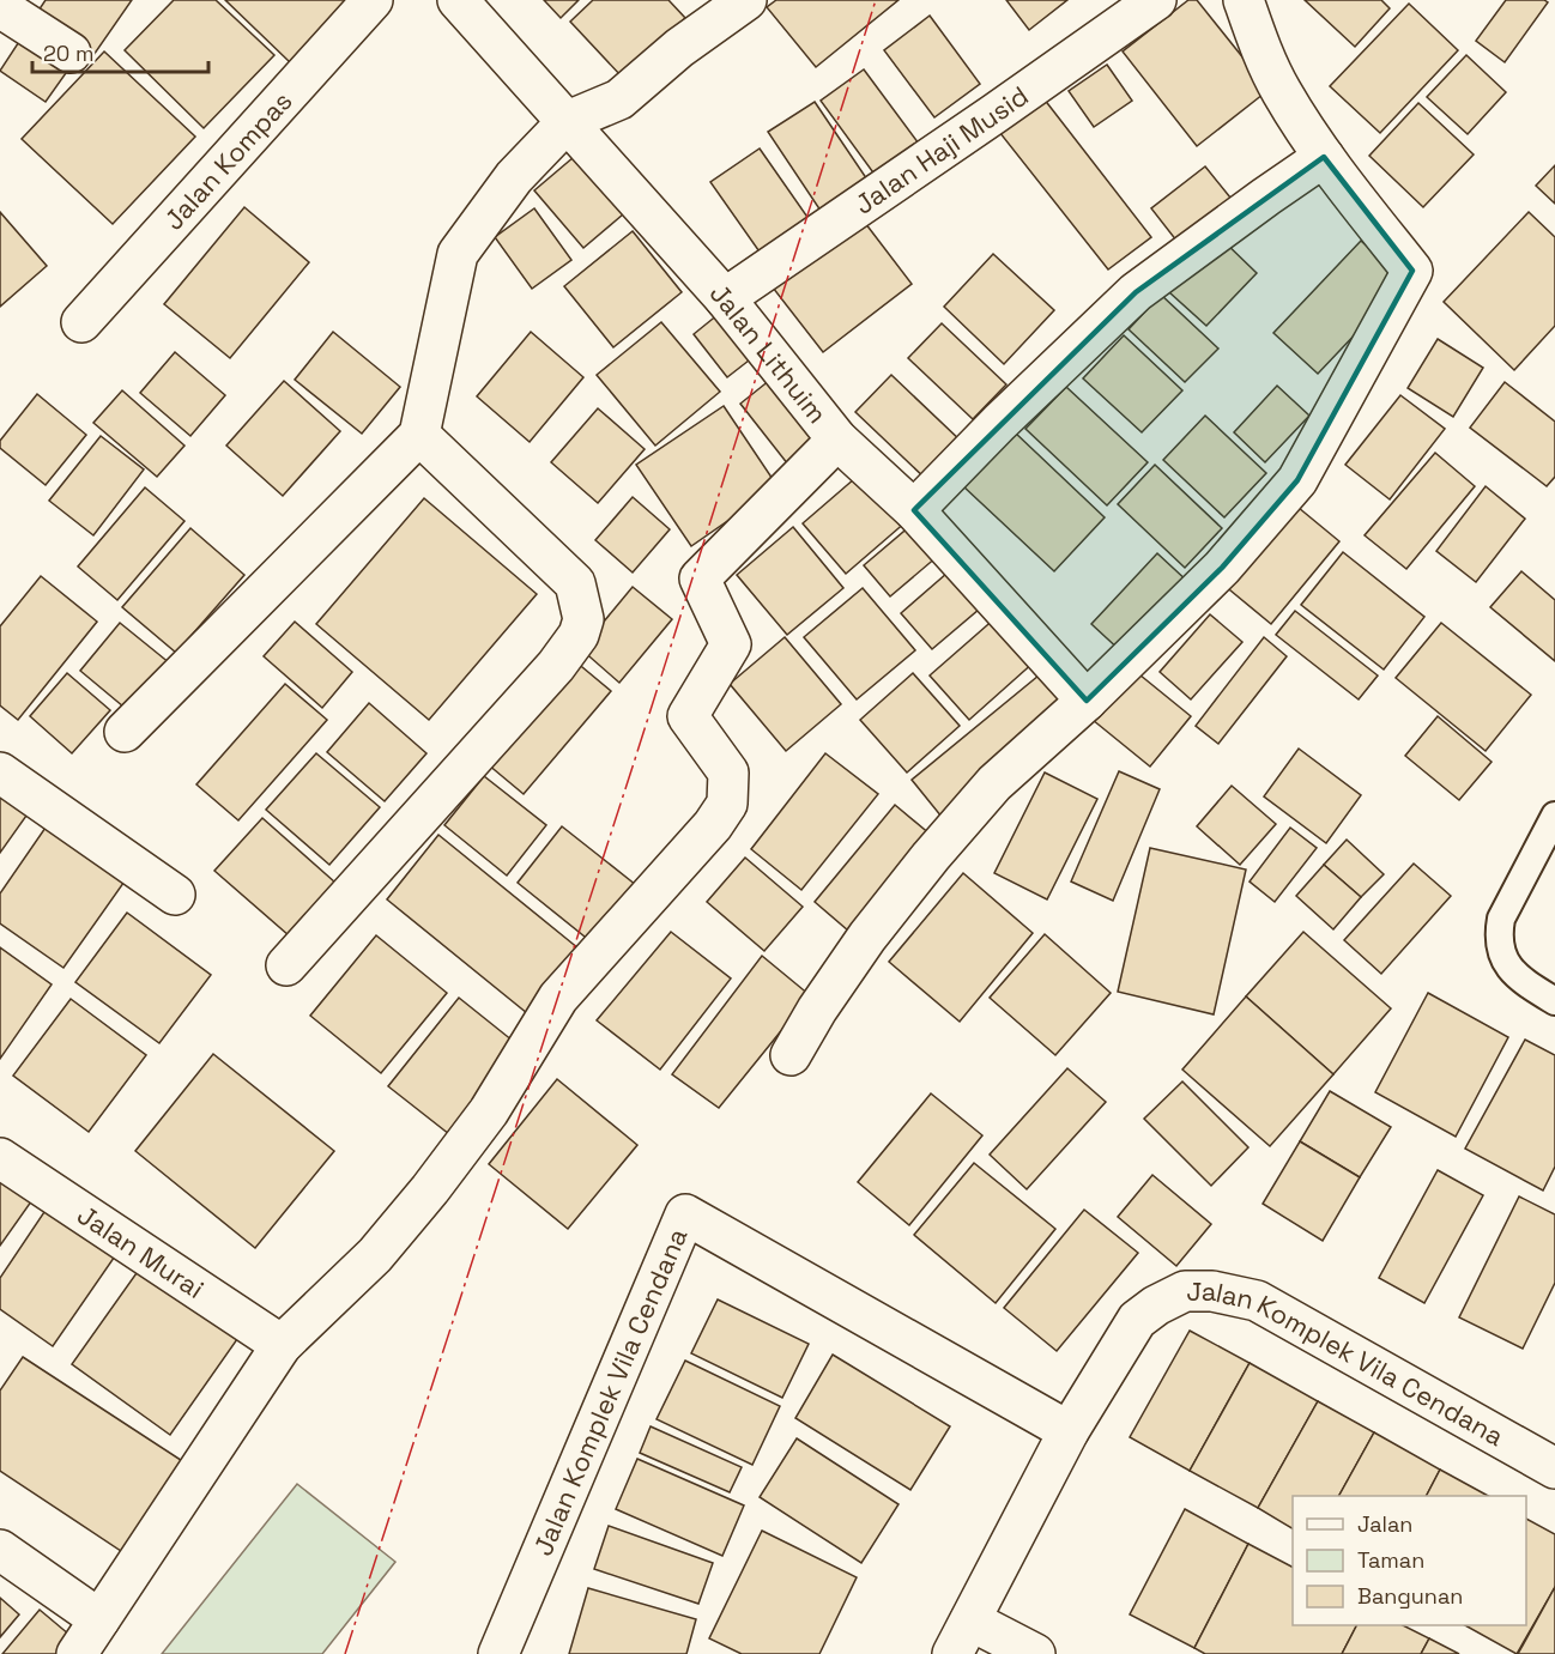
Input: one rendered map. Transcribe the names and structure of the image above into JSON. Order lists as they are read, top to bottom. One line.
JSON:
{"streets":{"street":["Jalan Haji Musid","Jalan Kompas","Jalan Lithuim","Jalan Murai","Jalan Komplek Vila Cendana"]},"crossings":[["Jalan Haji Musid","Jalan Lithuim"]],"legend":["Jalan","Taman","Bangunan"],"scale_bar":"20 m"}
